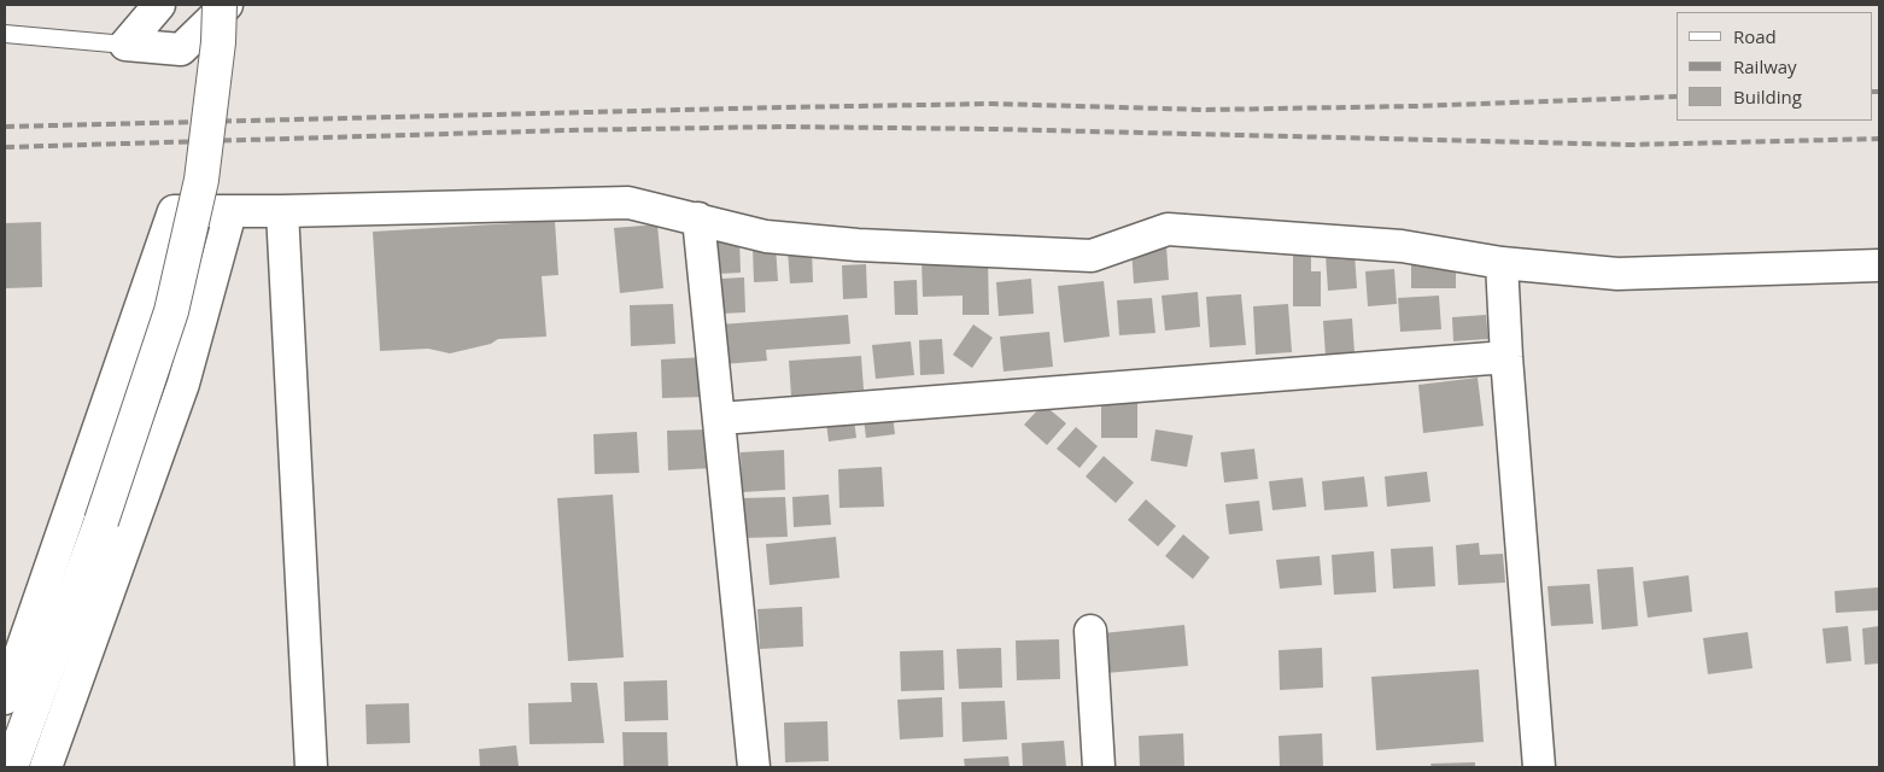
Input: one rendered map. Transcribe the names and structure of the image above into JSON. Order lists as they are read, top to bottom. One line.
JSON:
{"legend":["Road","Railway","Building"]}
